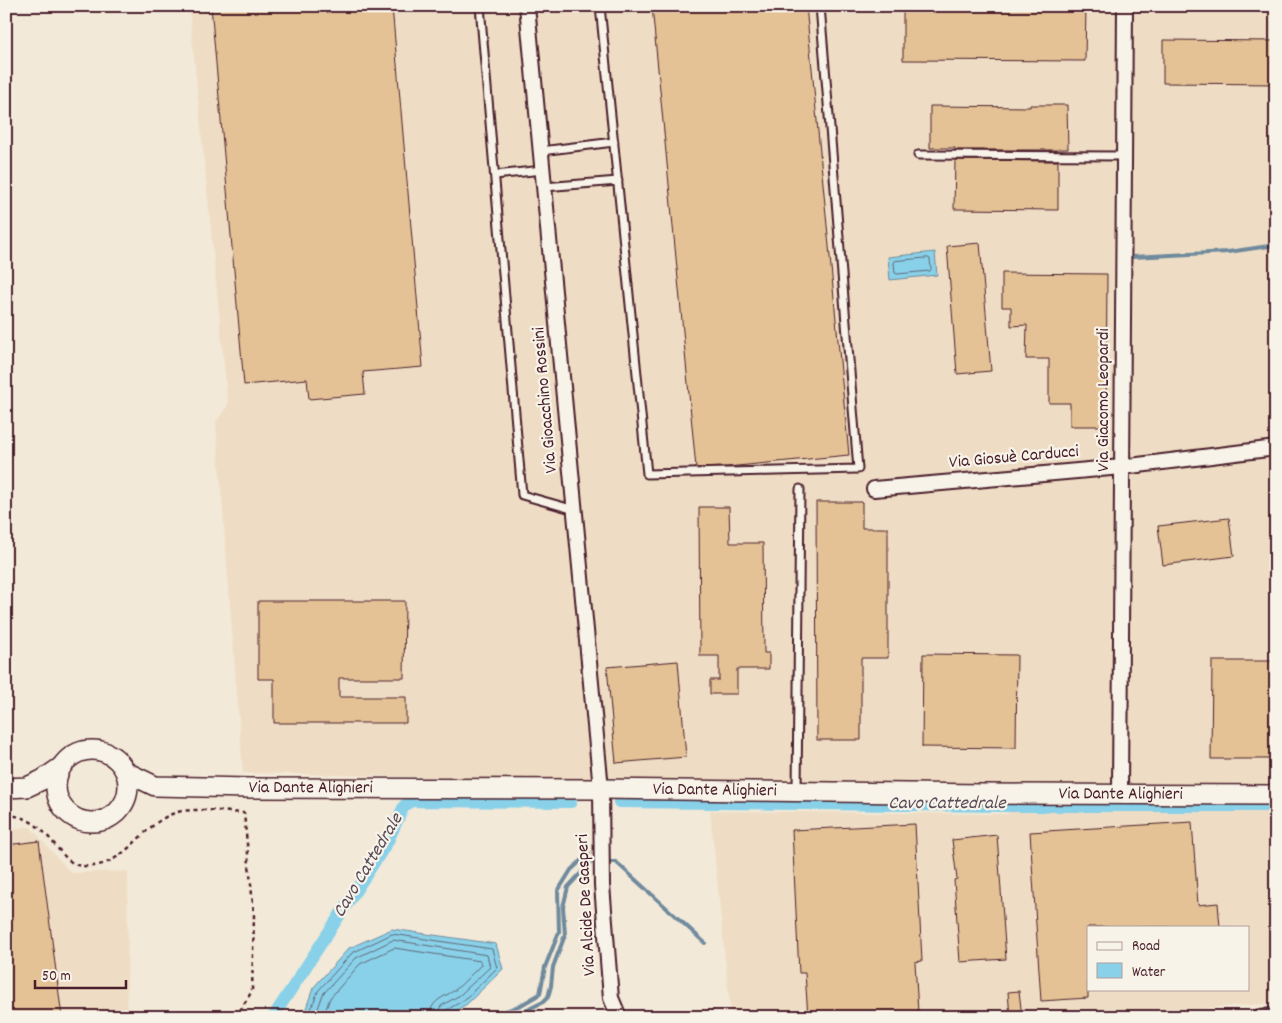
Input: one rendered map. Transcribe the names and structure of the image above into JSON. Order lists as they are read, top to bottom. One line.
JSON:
{"streets":{"main road":["Via Dante Alighieri"],"street":["Via Gioacchino Rossini","Via Giacomo Leopardi","Via Giosuè Carducci","Via Alcide De Gasperi"]},"crossings":[["Via Gioacchino Rossini","Via Dante Alighieri"],["Via Gioacchino Rossini","Via Alcide De Gasperi"],["Via Giacomo Leopardi","Via Giosuè Carducci"],["Via Giacomo Leopardi","Via Dante Alighieri"],["Via Dante Alighieri","Via Alcide De Gasperi"]],"water":["Cavo Cattedrale"],"legend":["Road","Water"],"scale_bar":"50 m"}
